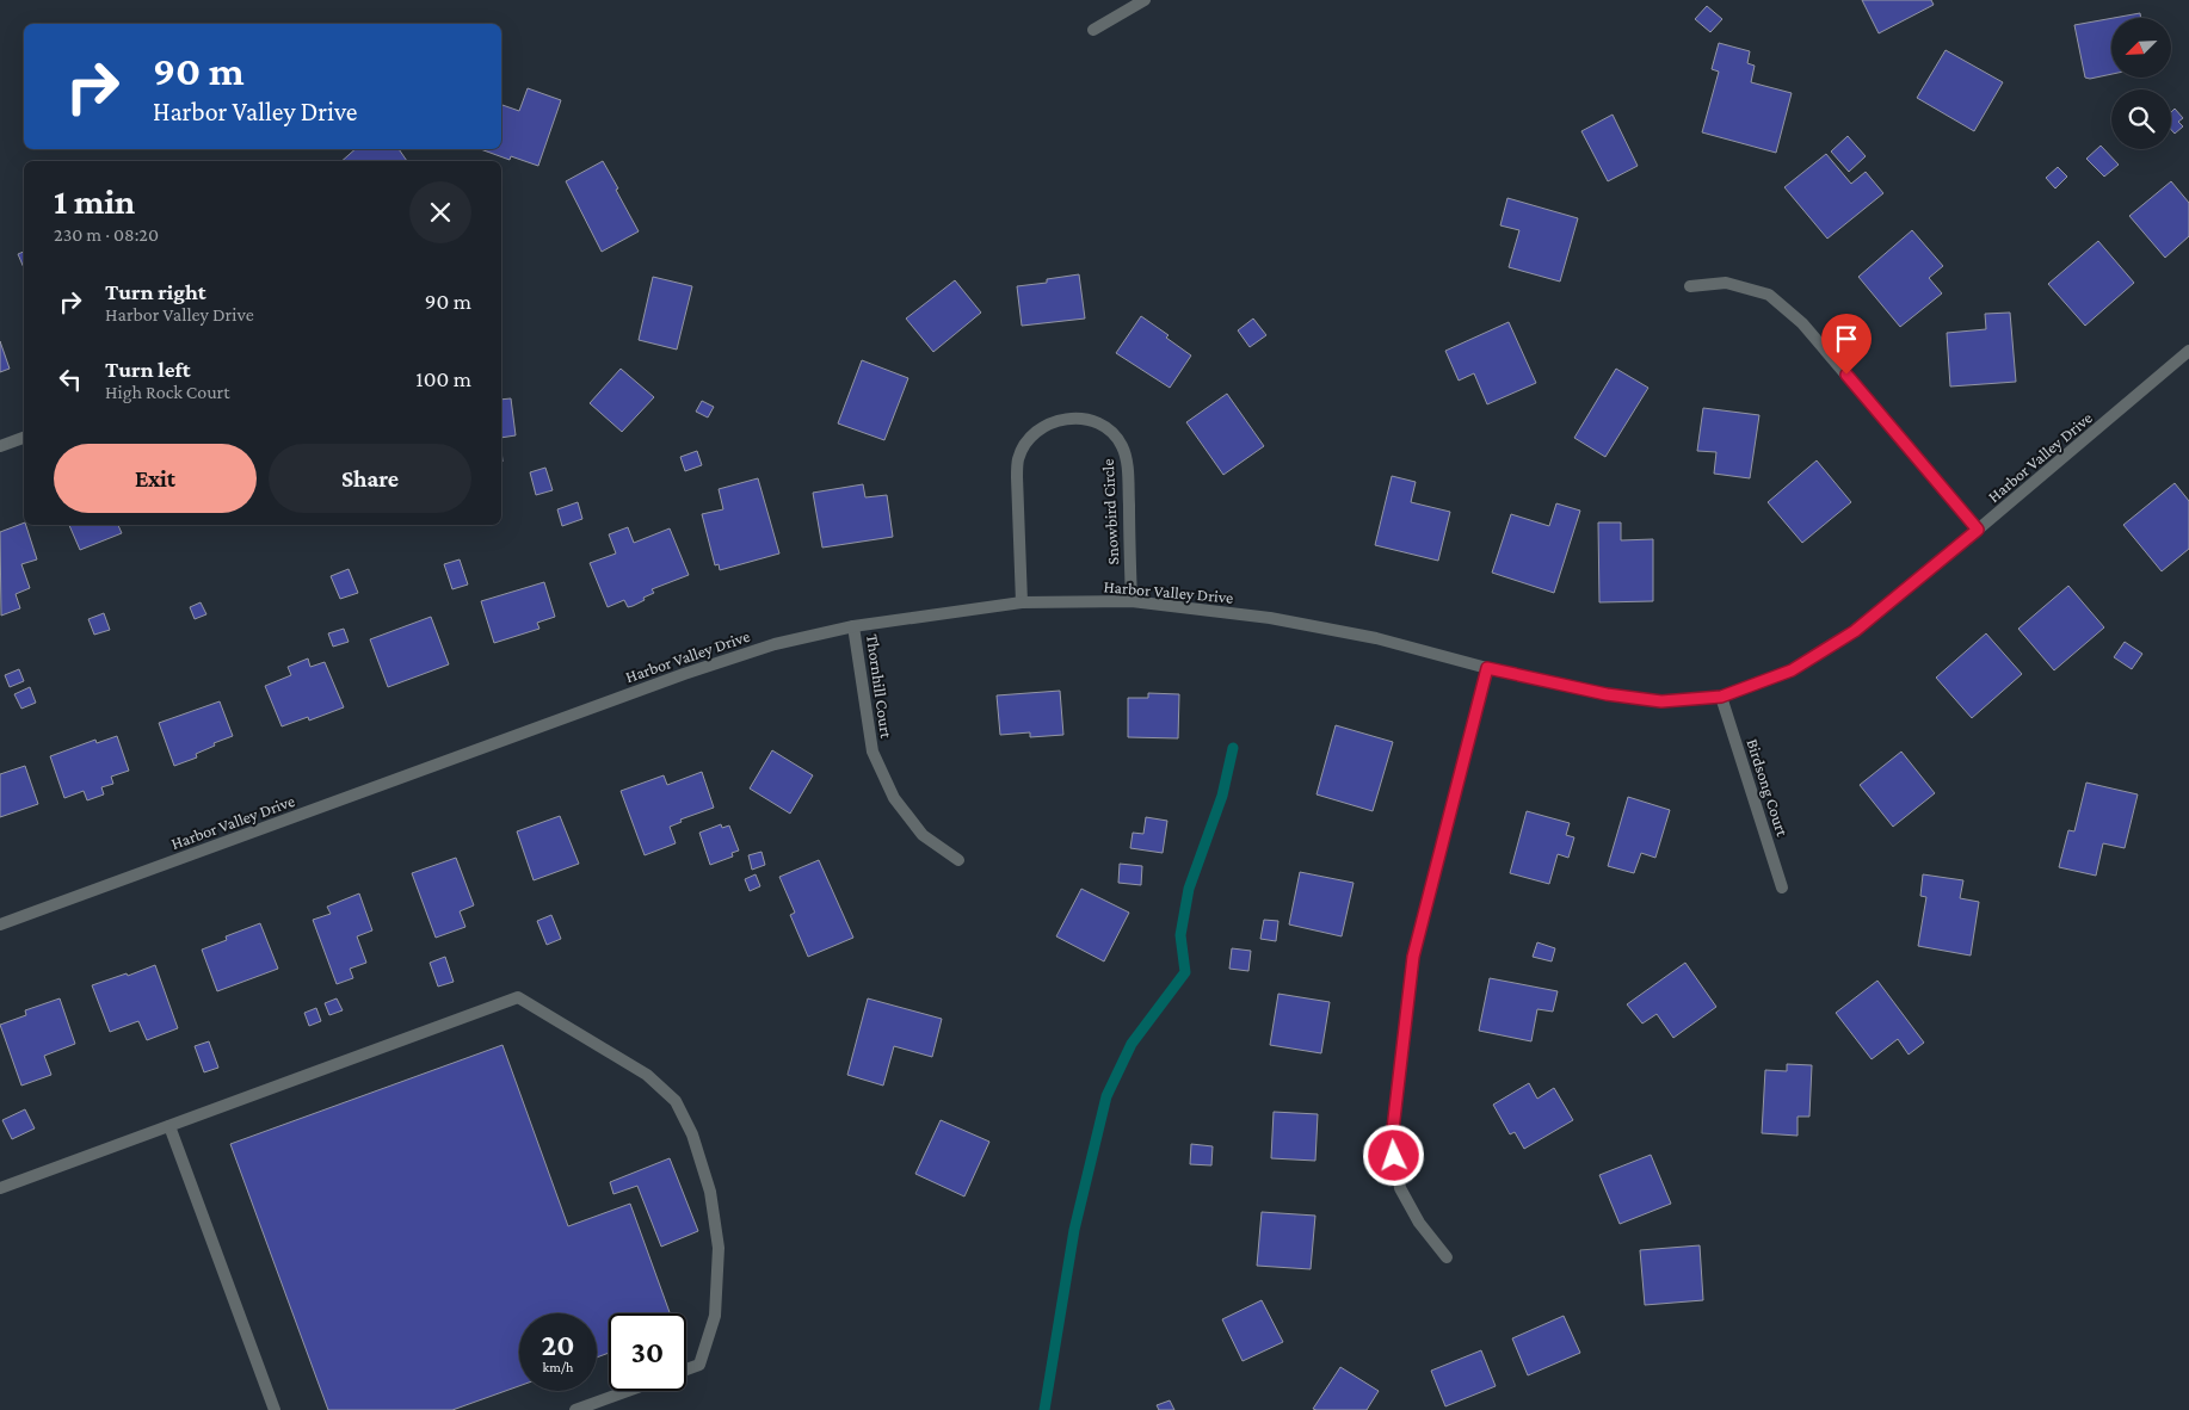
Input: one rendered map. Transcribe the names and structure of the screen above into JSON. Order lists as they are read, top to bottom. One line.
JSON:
{"streets":{"street":["Harbor Valley Drive","Snowbird Circle","Thornhill Court","Birdsong Court"]},"crossings":[["Harbor Valley Drive","Snowbird Circle"],["Harbor Valley Drive","Thornhill Court"],["Harbor Valley Drive","Birdsong Court"]],"north":"bottom left","page":{"turn":["90 m","Harbor Valley Drive"],"heading":["1 min","230 m · 08:20"],"list":[{"name":"Turn right","note":"Harbor Valley Drive","value":"90 m"},{"name":"Turn left","note":"High Rock Court","value":"100 m"}],"buttons":["Exit","Share"],"speed":"20 km/h","limit":"30"}}
